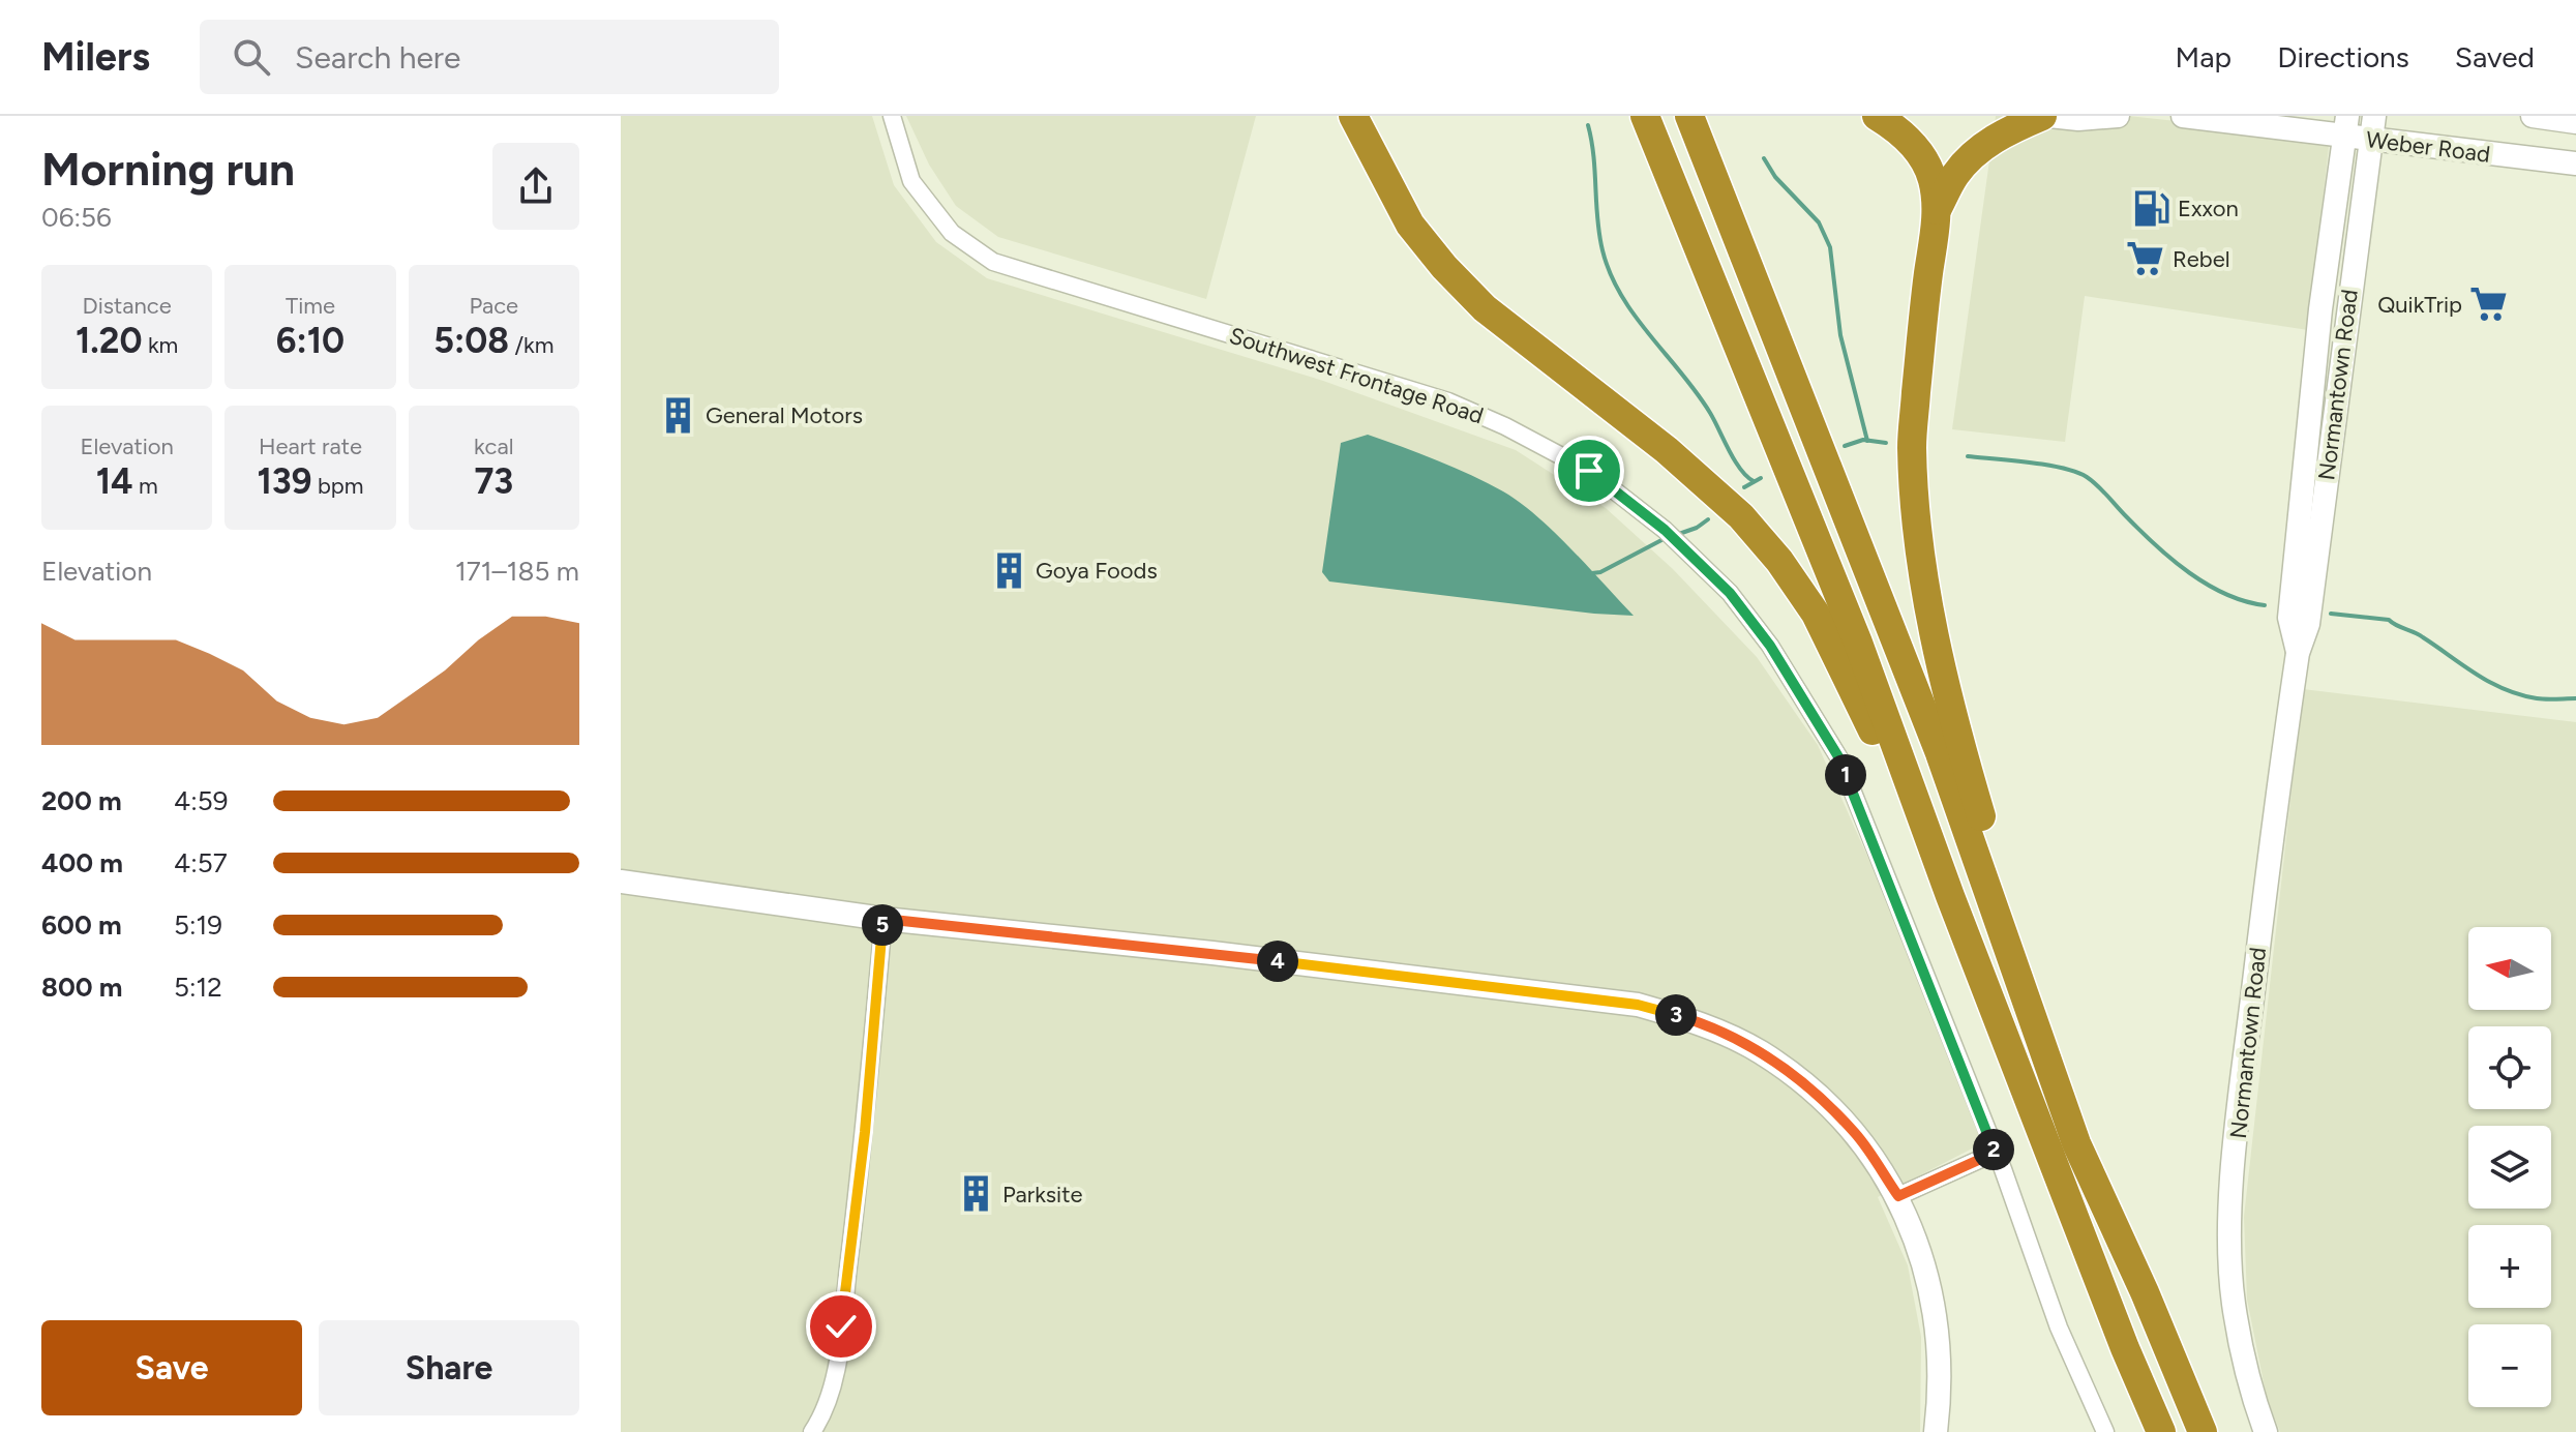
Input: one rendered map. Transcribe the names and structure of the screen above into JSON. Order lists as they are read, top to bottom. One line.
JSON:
{"streets":{"street":["Weber Road","Southwest Frontage Road","Normantown Road"]},"crossings":[["Weber Road","Normantown Road"]],"places":{"fuel station":["Exxon"],"supermarket":["Rebel","QuikTrip"],"building":["General Motors","Goya Foods","Parksite"]},"north":"left","page":{"header":"Milers","search":"Search here","nav":["Map","Directions","Saved"],"heading":["Morning run","06:56"],"stats":[["Distance","1.20 km"],["Time","6:10"],["Pace","5:08 /km"],["Elevation","14 m"],["Heart rate","139 bpm"],["kcal","73"]],"chart":["Elevation","171–185 m"],"pins":["1","5","4","3","2"],"list":[{"name":"200 m","note":"4:59"},{"name":"400 m","note":"4:57"},{"name":"600 m","note":"5:19"},{"name":"800 m","note":"5:12"}],"map_buttons":["+","−"],"buttons":["Save","Share"]}}
